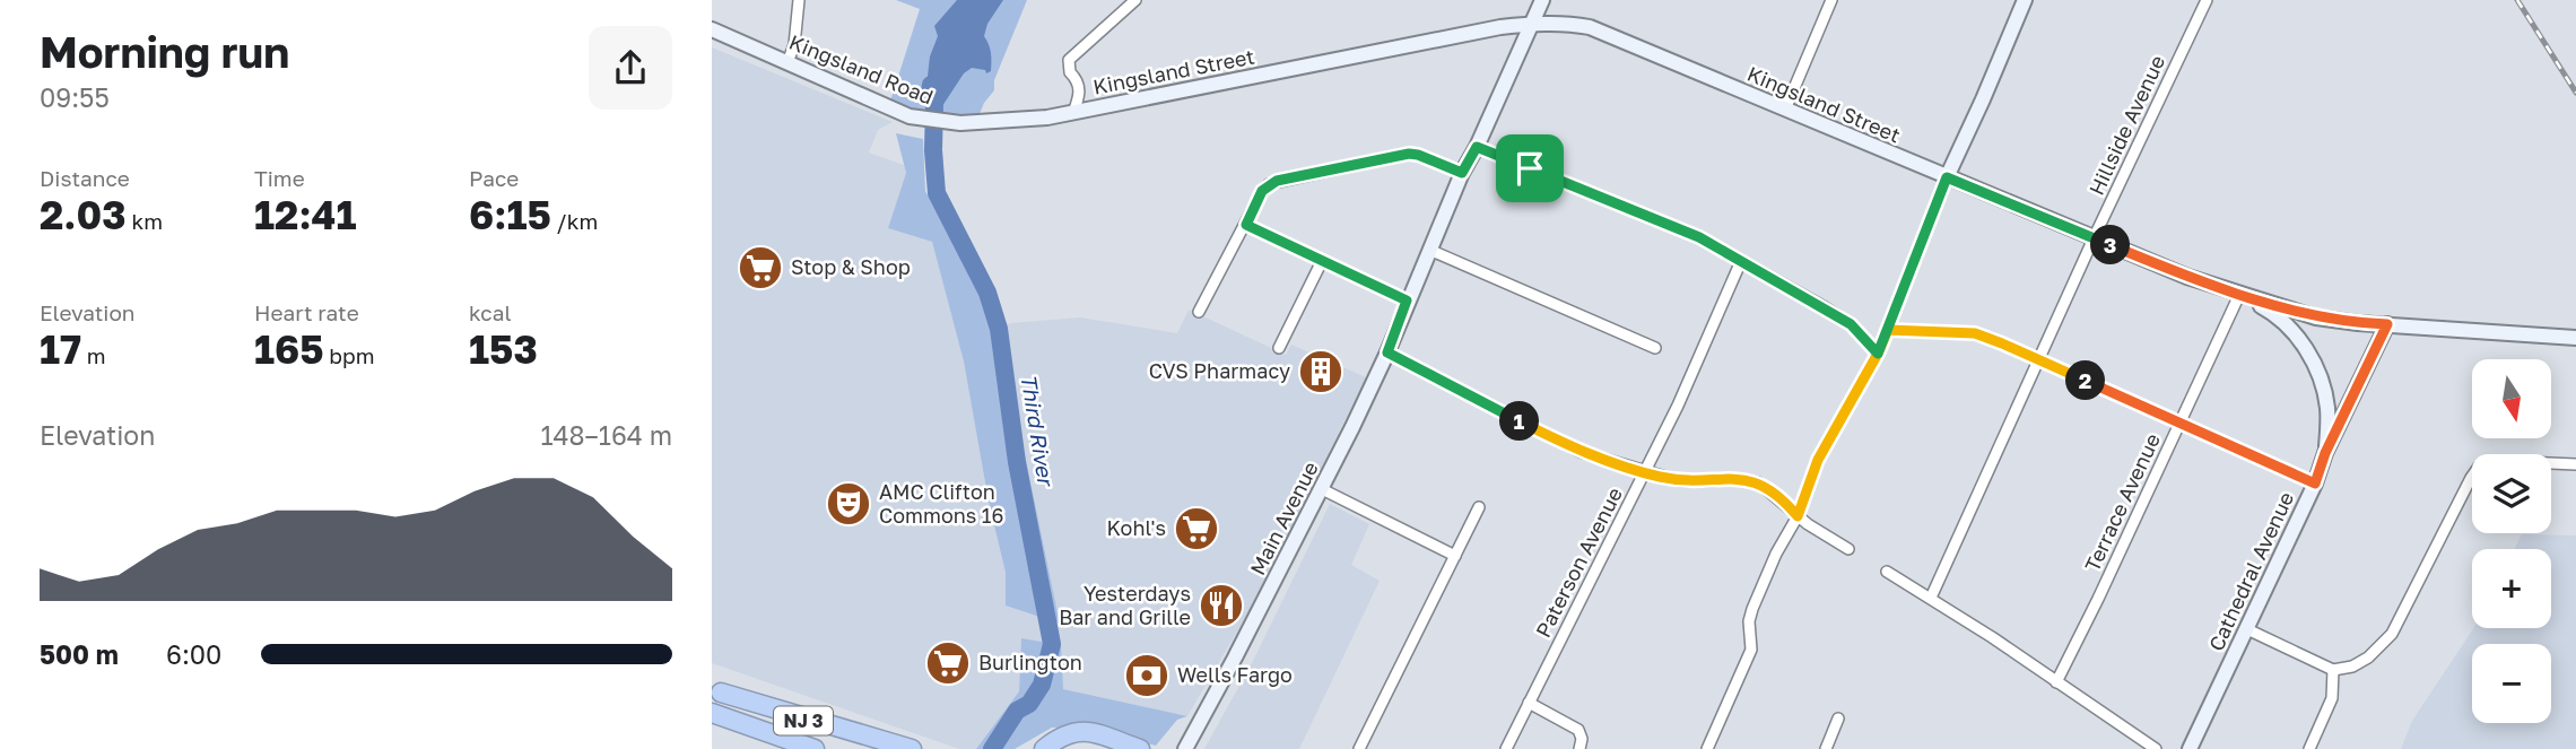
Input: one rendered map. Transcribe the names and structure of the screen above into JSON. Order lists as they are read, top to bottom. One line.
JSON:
{"streets":{"highway":["NJ 3"],"main road":["Kingsland Road","Kingsland Street","Main Avenue","Cathedral Avenue"],"street":["Hillside Avenue","Terrace Avenue","Paterson Avenue"]},"crossings":[["Kingsland Road","Kingsland Street"],["Kingsland Street","Hillside Avenue"],["Kingsland Street","Terrace Avenue"],["Kingsland Street","Main Avenue"],["Kingsland Street","Cathedral Avenue"]],"water":["Third River"],"places":{"supermarket":["Stop & Shop","Kohl's","Burlington"],"building":["CVS Pharmacy"],"theatre":["AMC Clifton Commons 16"],"restaurant":["Yesterdays Bar and Grille"],"bank":["Wells Fargo"]},"north":"bottom","page":{"heading":["Morning run","09:55"],"stats":[["Distance","2.03 km"],["Time","12:41"],["Pace","6:15 /km"],["Elevation","17 m"],["Heart rate","165 bpm"],["kcal","153"]],"pins":["3","2","1"],"map_buttons":["+","−"],"chart":["Elevation","148–164 m"],"list":[{"name":"500 m","note":"6:00"}]}}
